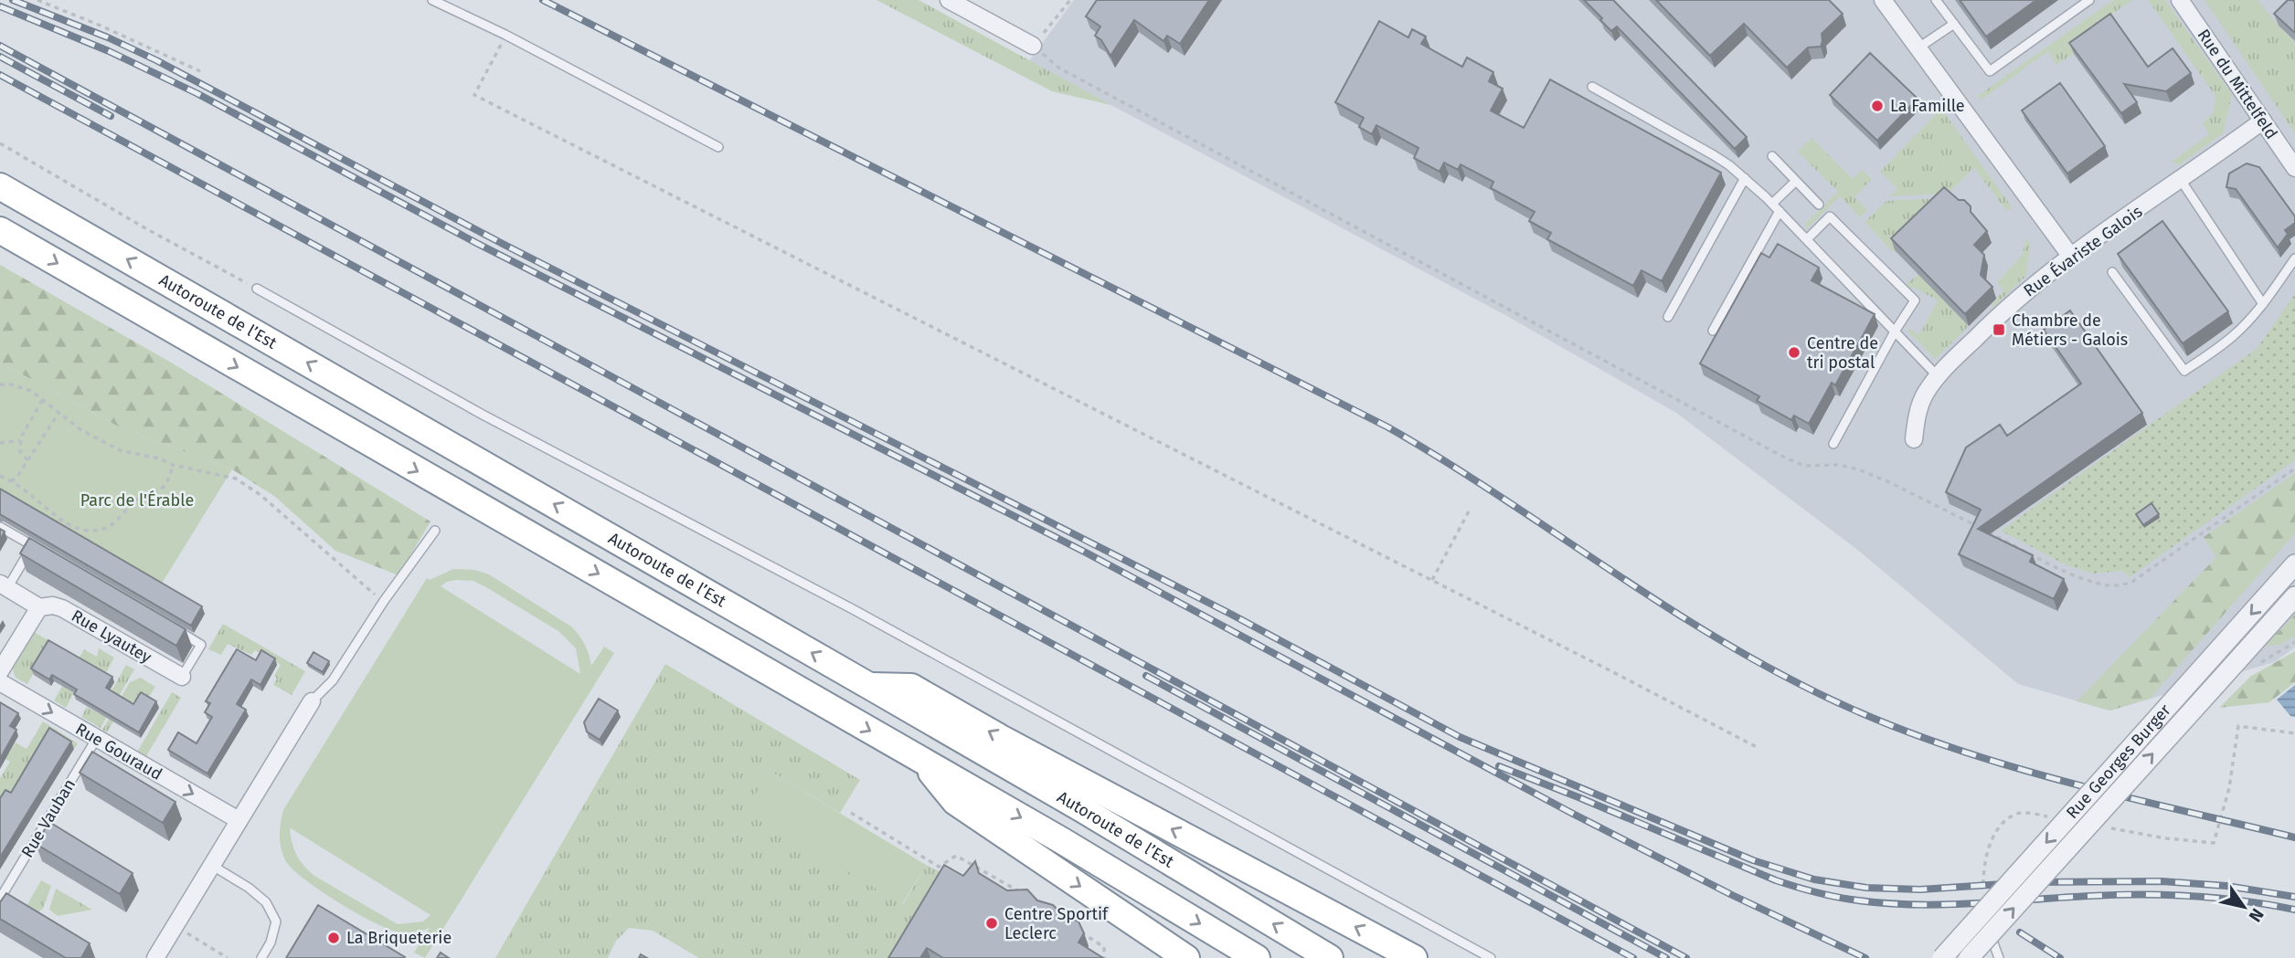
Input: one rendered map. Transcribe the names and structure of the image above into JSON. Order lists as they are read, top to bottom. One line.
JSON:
{"streets":{"highway":["Autoroute de l’Est"],"street":["Rue du Mittelfeld","Rue Évariste Galois","Rue Lyautey","Rue Gouraud","Rue Georges Burger"],"lane":["Rue Vauban"]},"crossings":[["Rue du Mittelfeld","Rue Évariste Galois"],["Rue Gouraud","Rue Vauban"]],"one_way":["Rue Gouraud"],"parks":["Parc de l'Érable"],"places":{"other":["La Famille","Centre de tri postal","Centre Sportif Leclerc","La Briqueterie"],"transit":["Chambre de Métiers - Galois"]},"north":"bottom right"}
